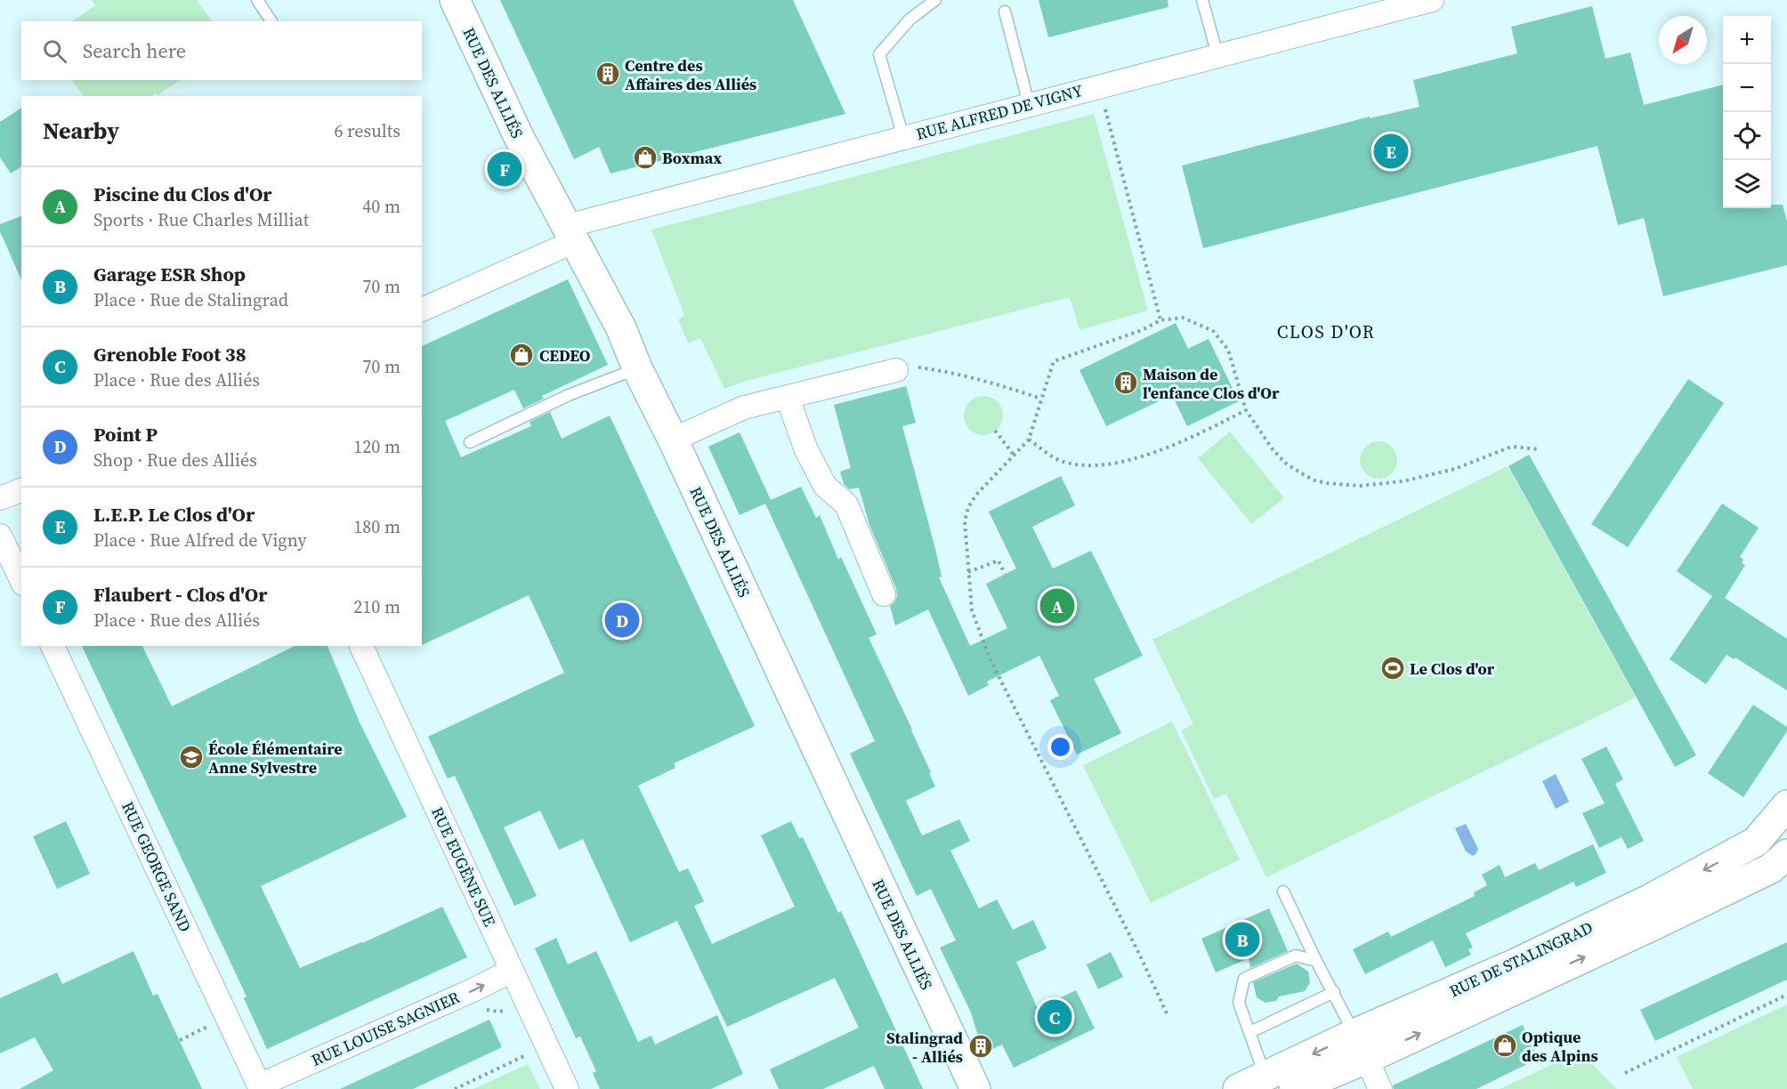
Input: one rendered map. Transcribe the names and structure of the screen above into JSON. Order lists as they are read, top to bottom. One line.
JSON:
{"streets":{"main road":["RUE DES ALLIÉS","RUE DE STALINGRAD"],"street":["RUE ALFRED DE VIGNY","RUE GEORGE SAND","RUE EUGÈNE SUE","RUE LOUISE SAGNIER"]},"crossings":[["RUE DES ALLIÉS","RUE ALFRED DE VIGNY"],["RUE GEORGE SAND","RUE LOUISE SAGNIER"],["RUE EUGÈNE SUE","RUE LOUISE SAGNIER"]],"one_way":["RUE LOUISE SAGNIER"],"districts":["CLOS D'OR"],"places":{"building":["Centre des Affaires des Alliés","Maison de l'enfance Clos d'Or","Stalingrad - Alliés"],"shop":["Boxmax","CEDEO","Optique des Alpins"],"sports":["Le Clos d'or"],"school or university":["École Élémentaire Anne Sylvestre"]},"north":"bottom left","page":{"map_buttons":["+","−"],"search":"Search here","heading":["Nearby","6 results"],"pins":["E","F","A","D","B","C"],"list":[{"mark":"A","name":"Piscine du Clos d'Or","note":"Sports · Rue Charles Milliat","value":"40 m"},{"mark":"B","name":"Garage ESR Shop","note":"Place · Rue de Stalingrad","value":"70 m"},{"mark":"C","name":"Grenoble Foot 38","note":"Place · Rue des Alliés","value":"70 m"},{"mark":"D","name":"Point P","note":"Shop · Rue des Alliés","value":"120 m"},{"mark":"E","name":"L.E.P. Le Clos d'Or","note":"Place · Rue Alfred de Vigny","value":"180 m"},{"mark":"F","name":"Flaubert - Clos d'Or","note":"Place · Rue des Alliés","value":"210 m"}]}}
